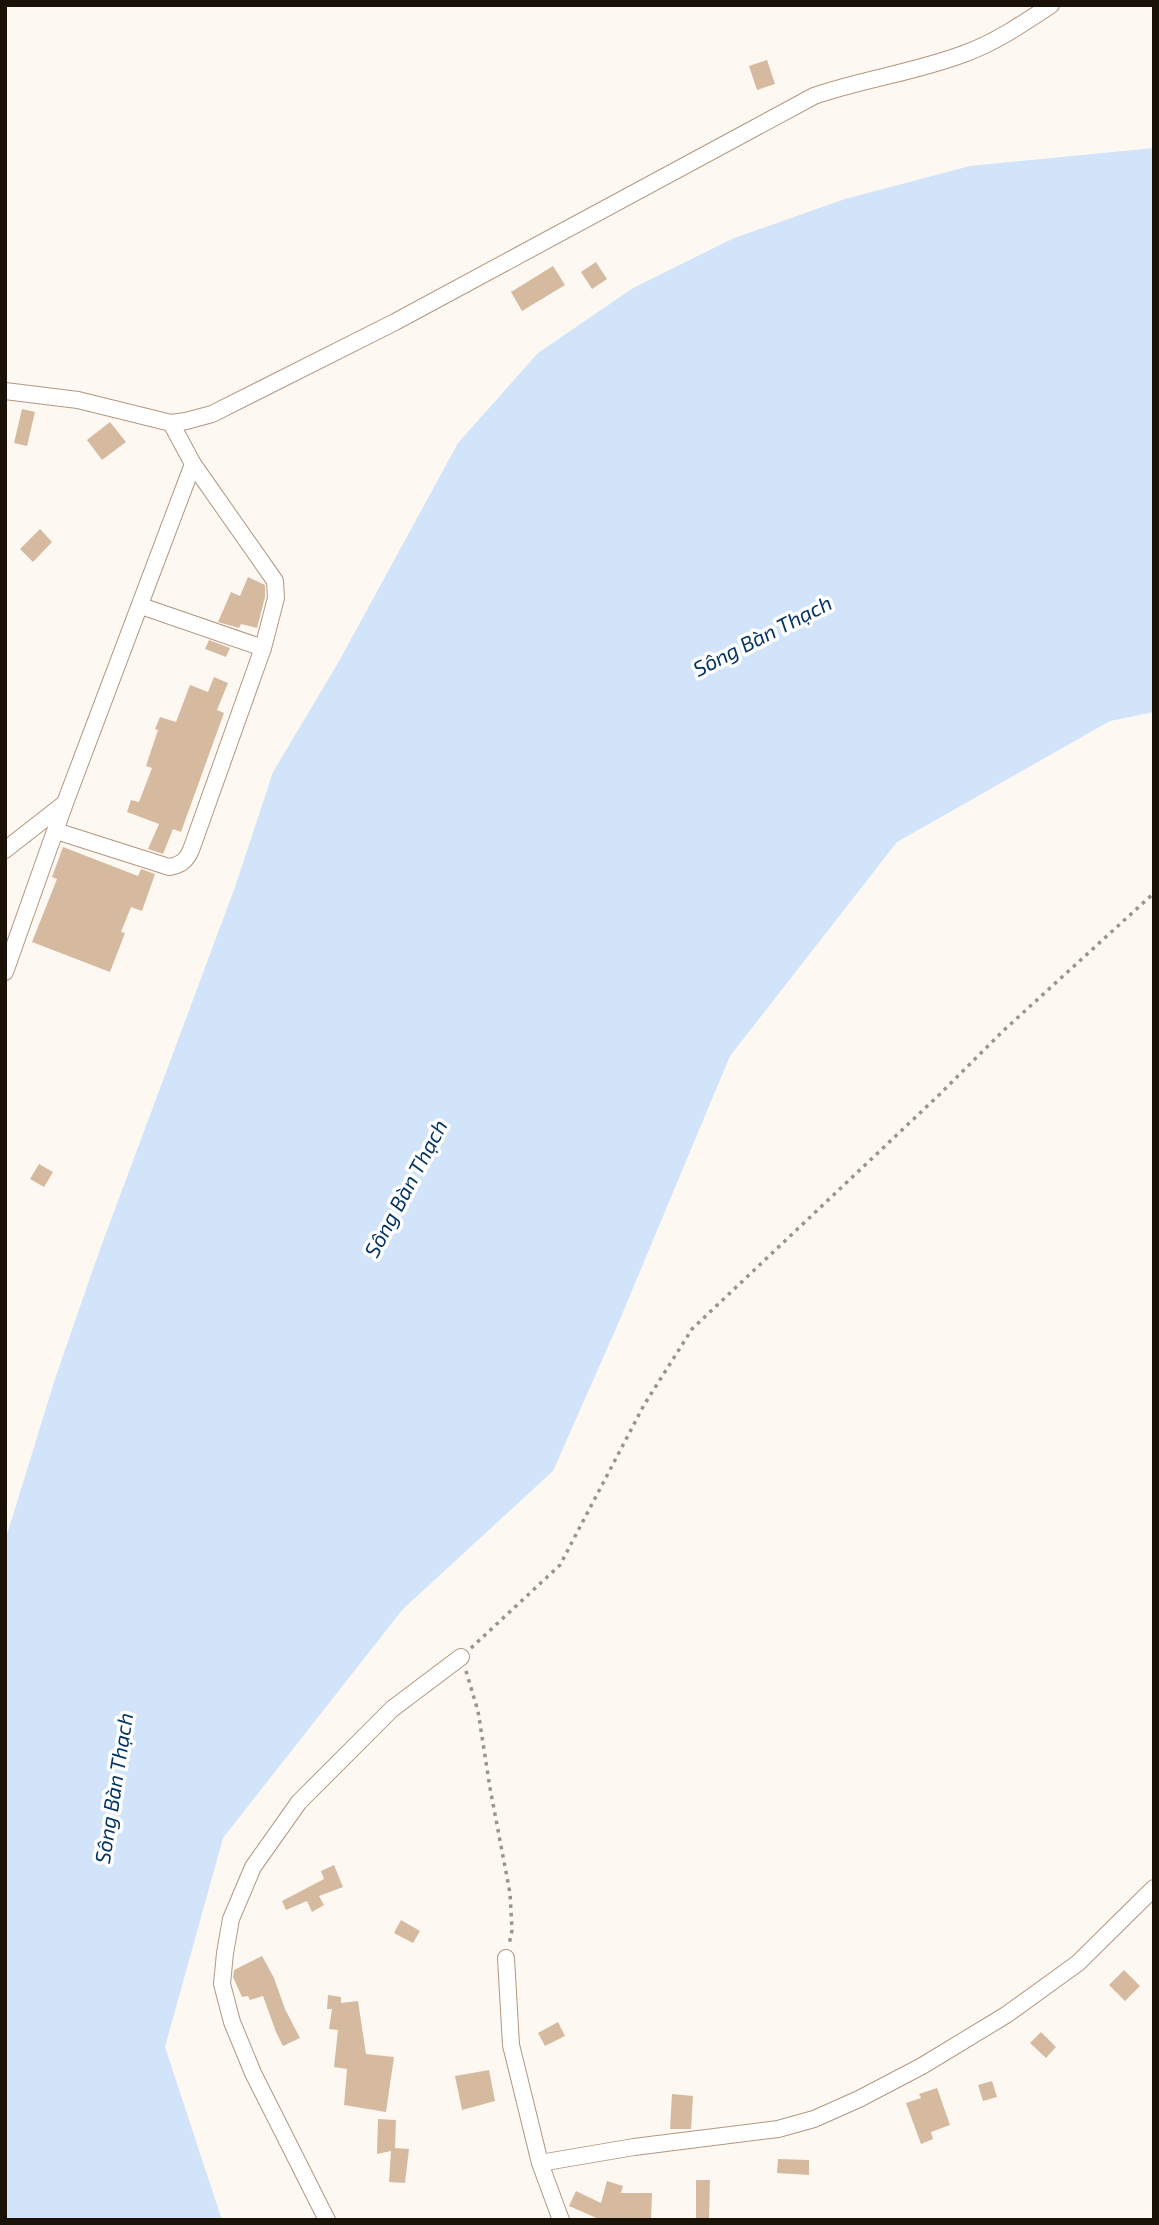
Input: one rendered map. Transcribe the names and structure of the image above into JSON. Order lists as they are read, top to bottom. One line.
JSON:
{"water":["Sông Bàn Thạch"]}
